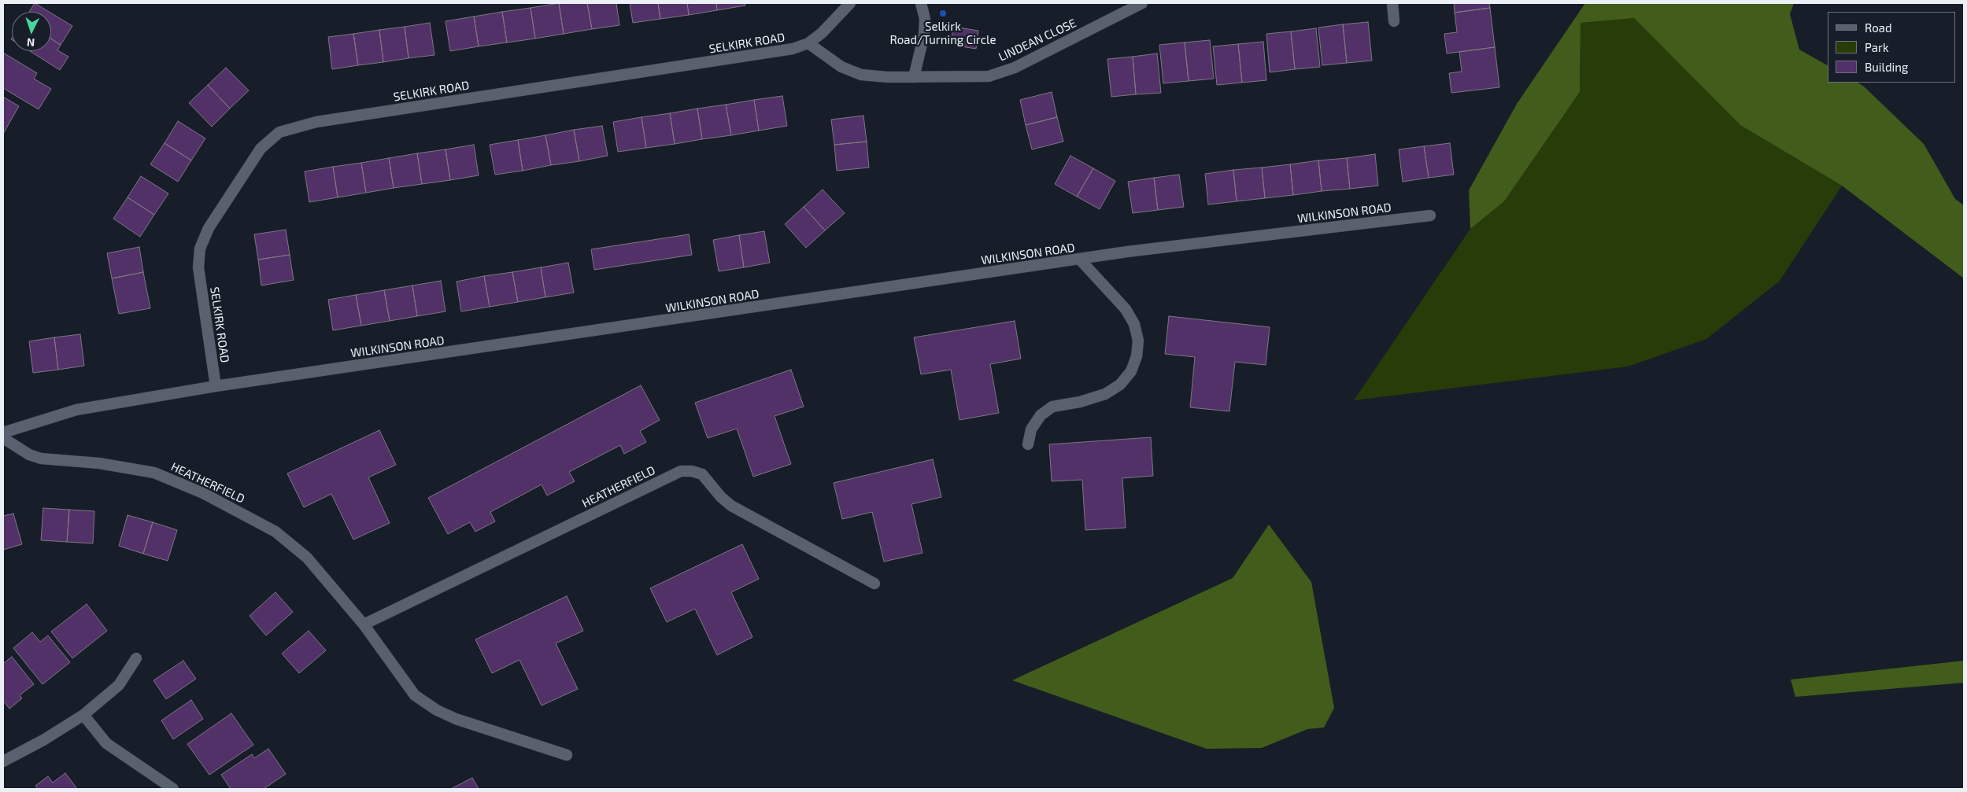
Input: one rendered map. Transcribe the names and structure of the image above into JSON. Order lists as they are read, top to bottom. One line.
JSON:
{"streets":{"street":["LINDEAN CLOSE","SELKIRK ROAD","WILKINSON ROAD","HEATHERFIELD"]},"crossings":[["LINDEAN CLOSE","SELKIRK ROAD"],["SELKIRK ROAD","WILKINSON ROAD"]],"places":["Selkirk Road/Turning Circle"],"legend":["Road","Park","Building"],"north":"bottom"}
